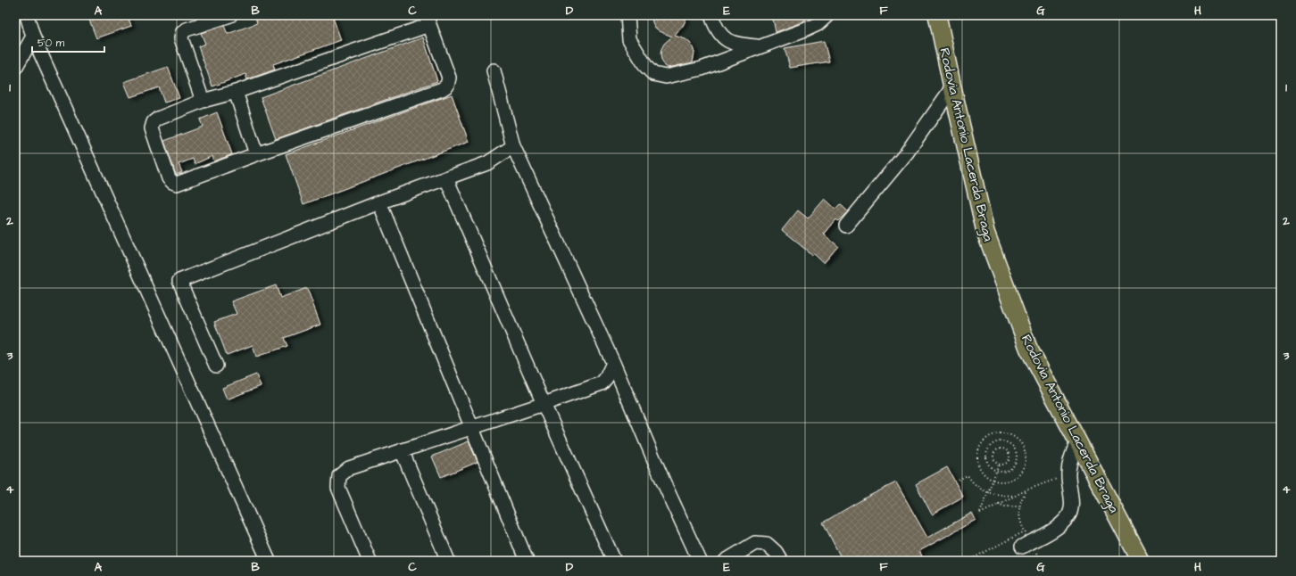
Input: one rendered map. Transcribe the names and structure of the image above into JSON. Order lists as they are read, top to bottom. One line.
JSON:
{"streets":{"main road":["Rodovia Antonio Lacerda Braga"]},"scale_bar":"50 m","grid":{"columns":["A","B","C","D","E","F","G","H"],"rows":["1","2","3","4"]}}
